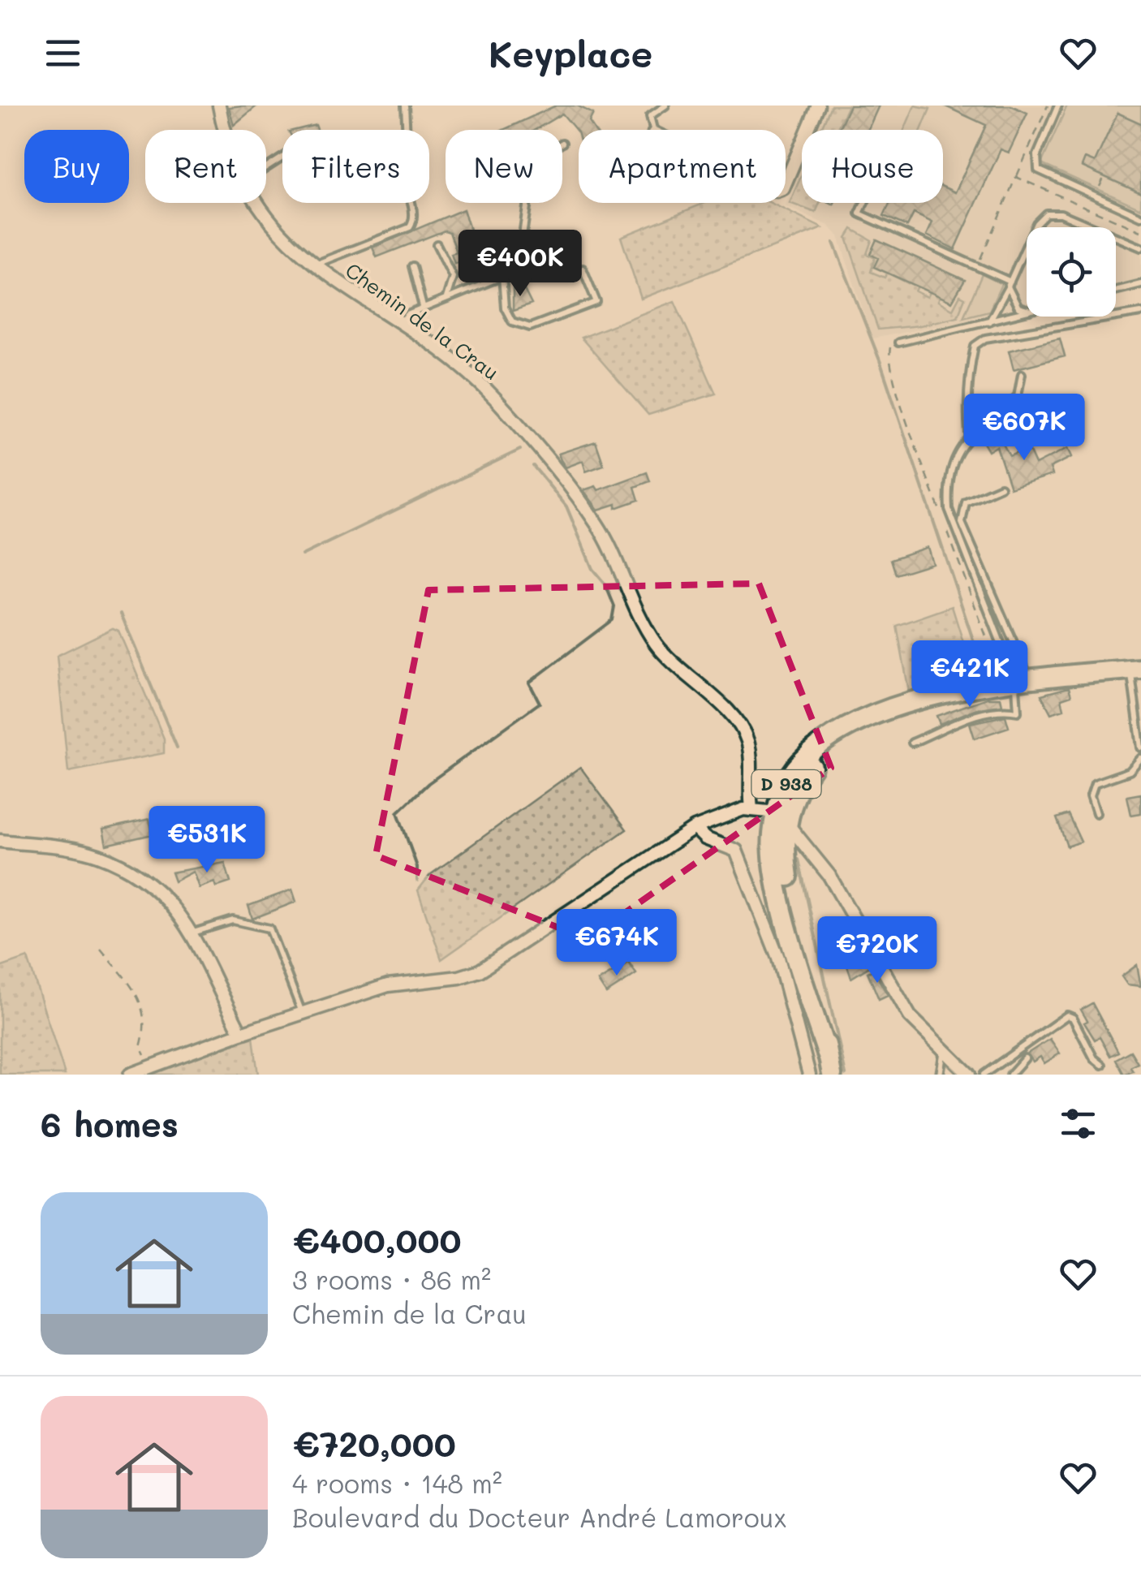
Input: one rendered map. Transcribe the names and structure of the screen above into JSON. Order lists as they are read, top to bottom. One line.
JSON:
{"streets":{"main road":["D 938"],"street":["Chemin de la Crau"]},"page":{"header":"Keyplace","chip":["Buy","Rent","Filters","New","Apartment","House"],"price":["€400K","€607K","€421K","€531K","€674K","€720K"],"heading":"6 homes","list":[{"name":"€400,000","note":"3 rooms · 86 m² · Chemin de la Crau"},{"name":"€720,000","note":"4 rooms · 148 m² · Boulevard du Docteur André Lamoroux"}]}}
